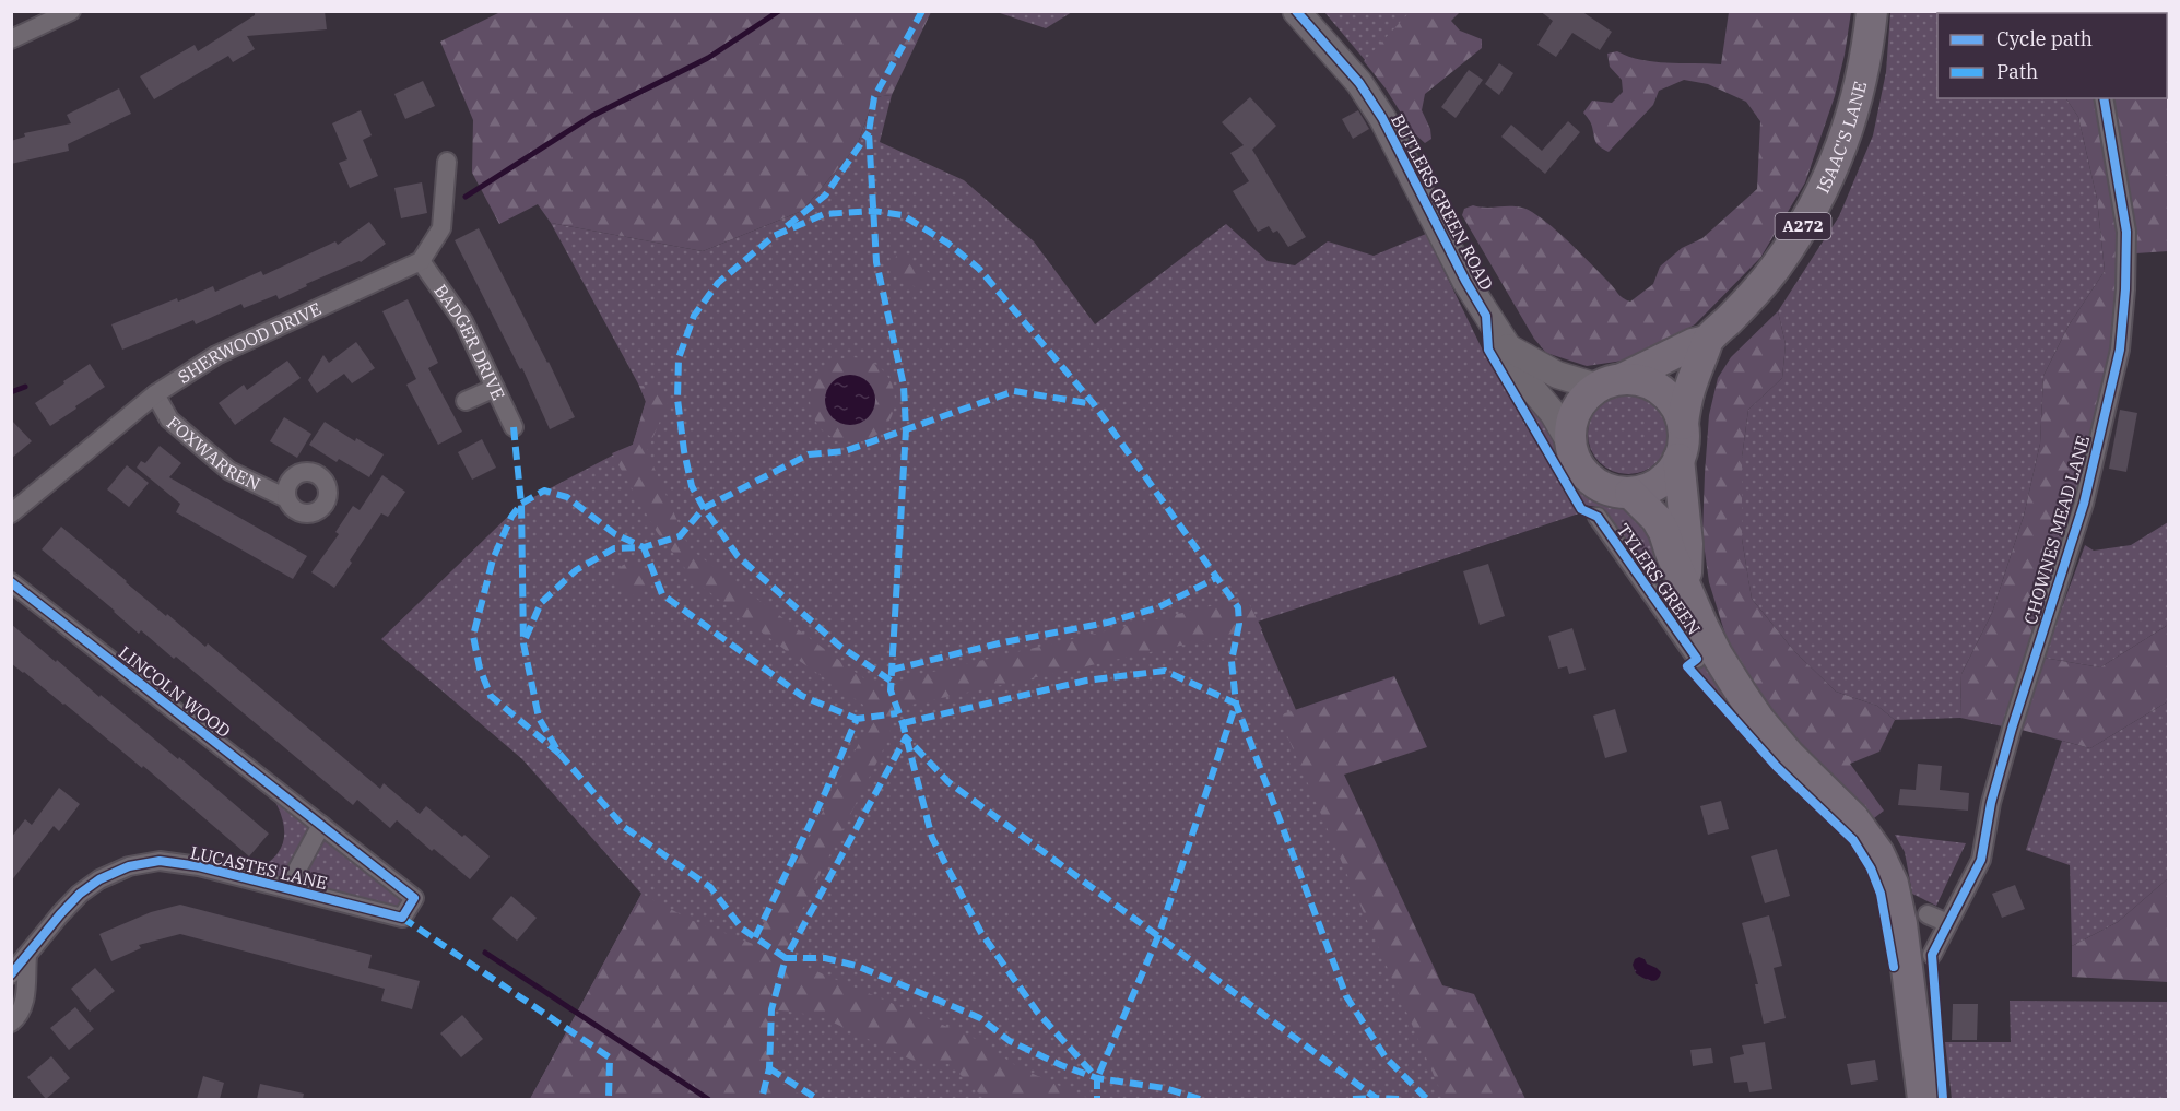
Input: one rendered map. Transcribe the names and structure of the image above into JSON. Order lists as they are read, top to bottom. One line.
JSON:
{"streets":{"highway":["ISAAC'S LANE","A272","TYLERS GREEN"],"main road":["BUTLERS GREEN ROAD"],"street":["BADGER DRIVE","SHERWOOD DRIVE","FOXWARREN","CHOWNES MEAD LANE","LINCOLN WOOD","LUCASTES LANE"]},"crossings":[["ISAAC'S LANE","BUTLERS GREEN ROAD"],["ISAAC'S LANE","TYLERS GREEN"],["BUTLERS GREEN ROAD","TYLERS GREEN"],["BADGER DRIVE","SHERWOOD DRIVE"],["SHERWOOD DRIVE","FOXWARREN"],["LINCOLN WOOD","LUCASTES LANE"]],"legend":["Cycle path","Path"]}
